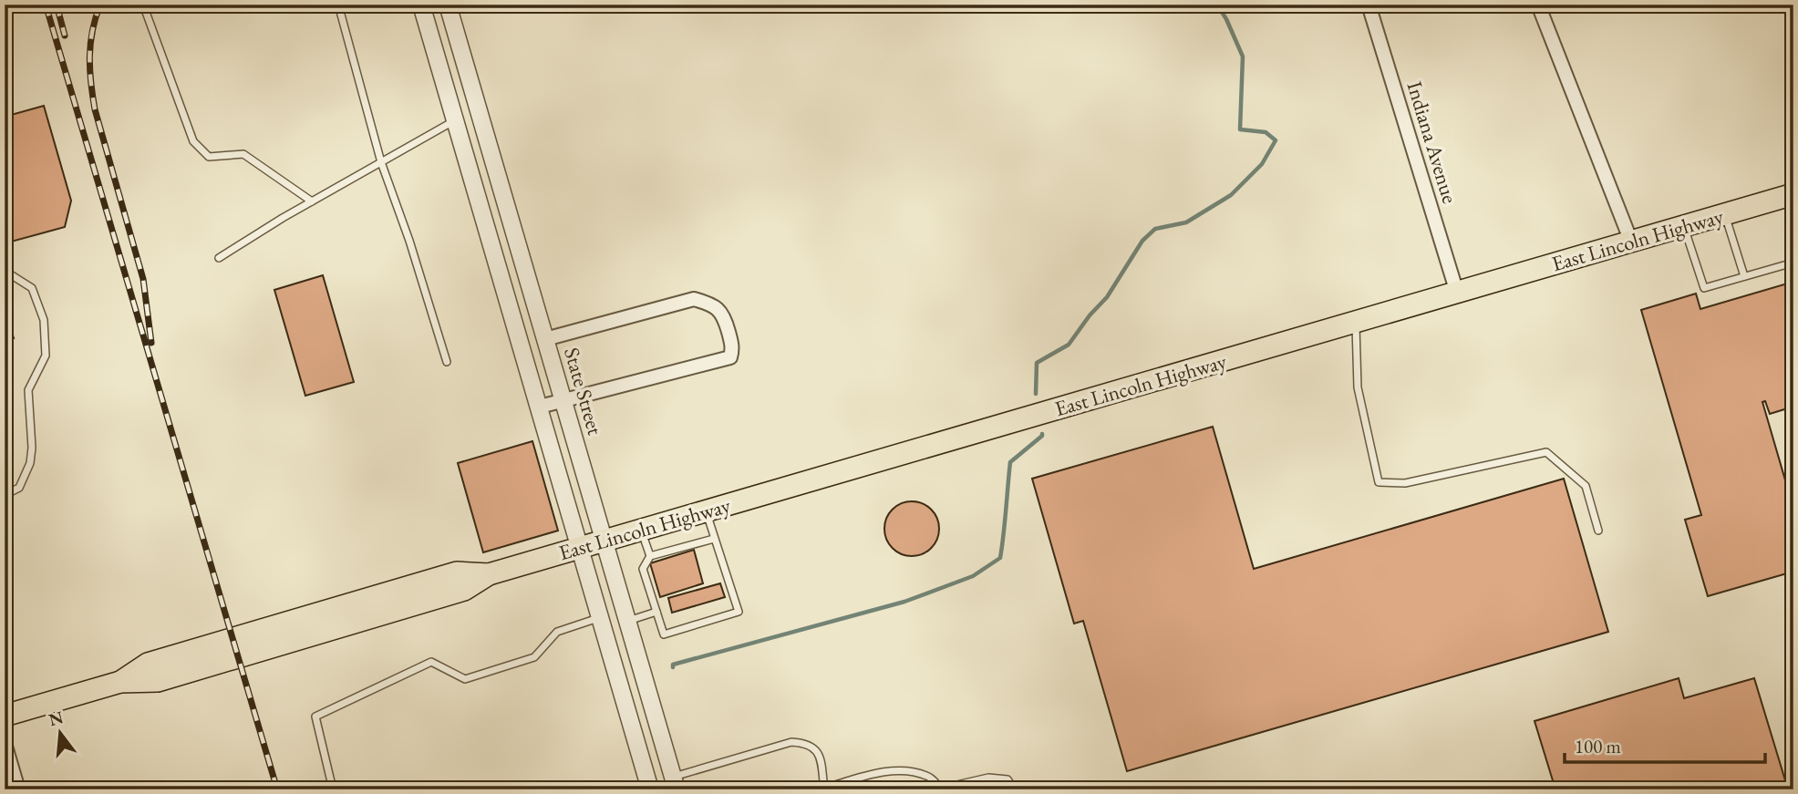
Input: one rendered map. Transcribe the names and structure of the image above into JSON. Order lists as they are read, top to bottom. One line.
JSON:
{"streets":{"main road":["East Lincoln Highway"],"street":["Indiana Avenue","State Street"]},"crossings":[["Indiana Avenue","East Lincoln Highway"],["East Lincoln Highway","State Street"]],"scale_bar":"100 m","north":"top"}
